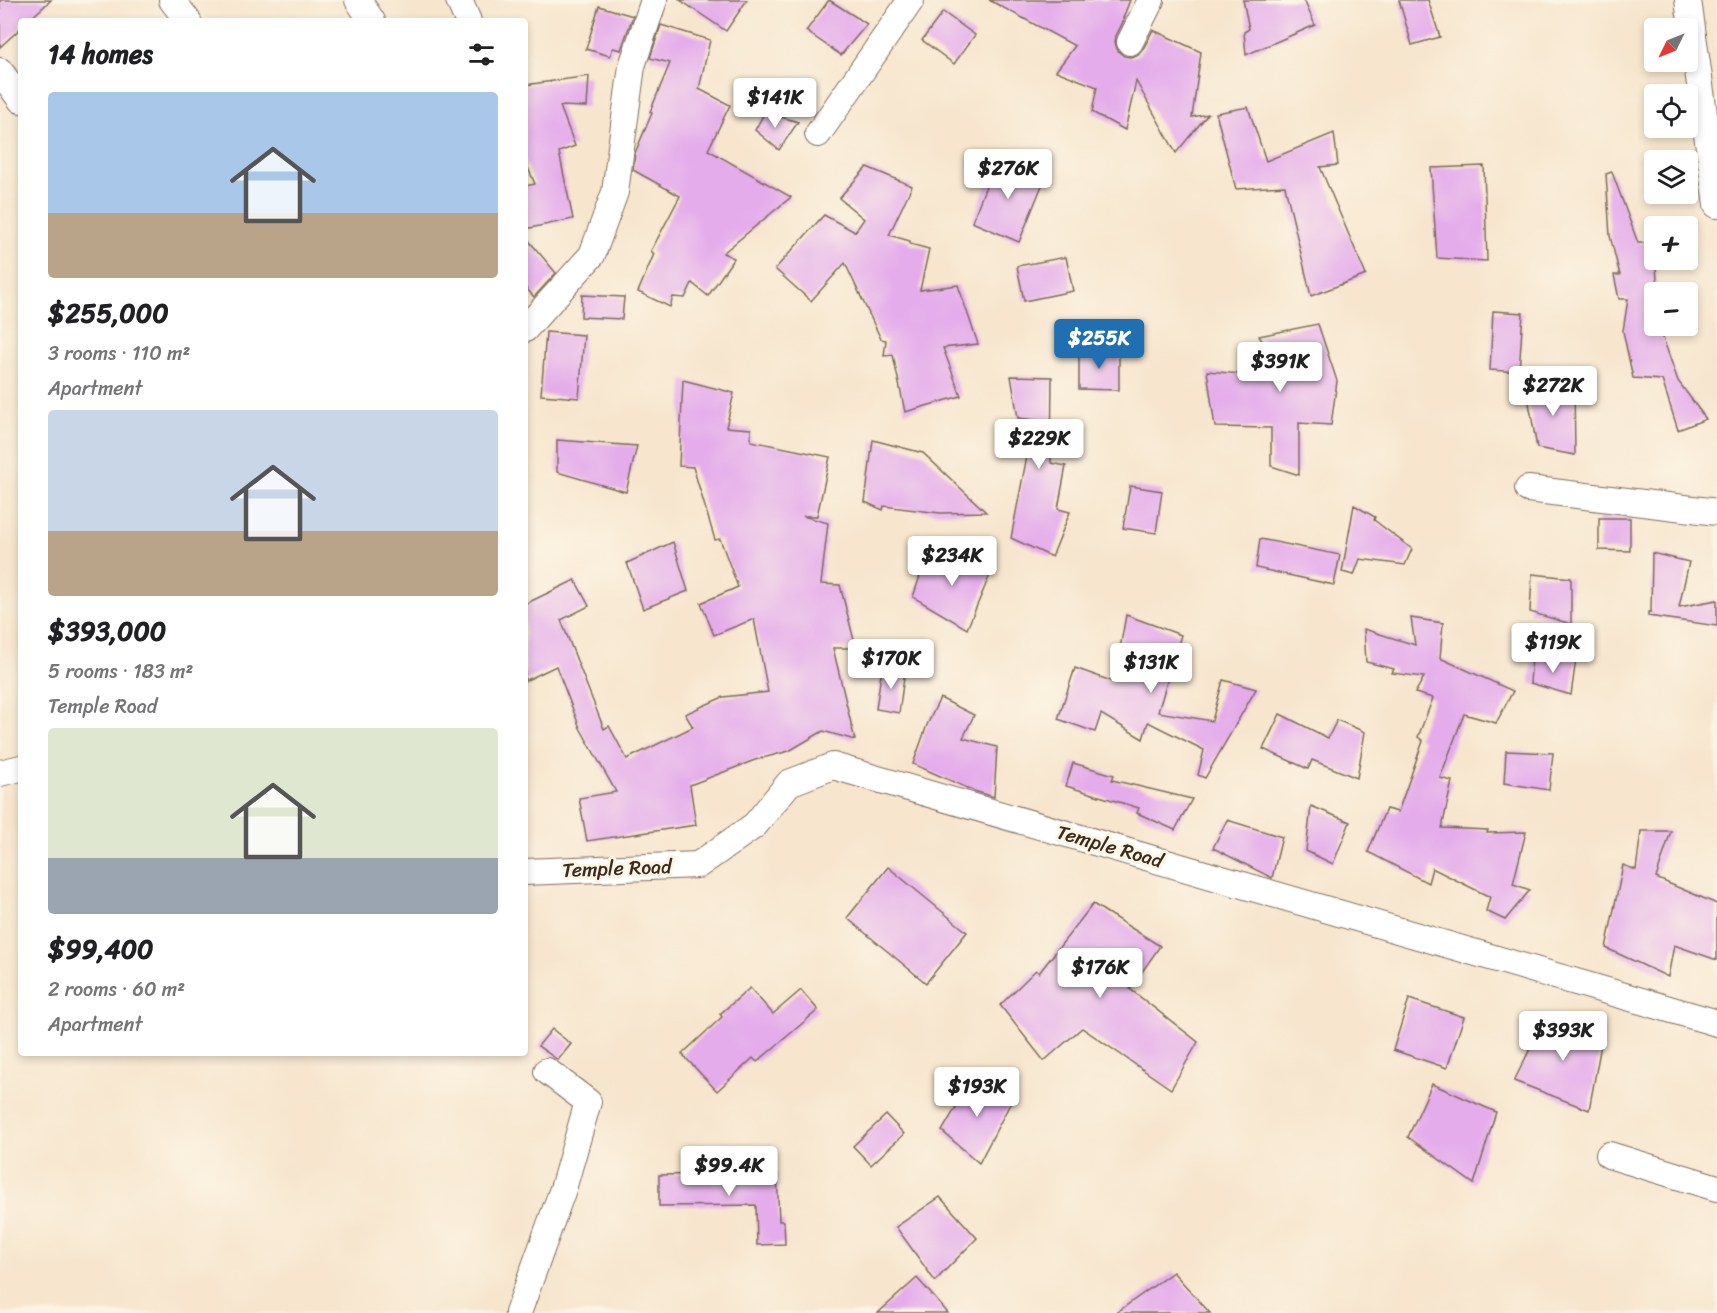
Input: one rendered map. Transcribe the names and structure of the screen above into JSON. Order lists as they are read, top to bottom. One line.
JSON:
{"streets":{"street":["Temple Road"]},"north":"bottom left","page":{"map_buttons":["+","−"],"heading":"14 homes","price":["$141K","$276K","$255K","$391K","$272K","$229K","$234K","$119K","$170K","$131K","$176K","$393K","$193K","$99.4K"],"list":[{"name":"$255,000","note":"3 rooms · 110 m² · Apartment"},{"name":"$393,000","note":"5 rooms · 183 m² · Temple Road"},{"name":"$99,400","note":"2 rooms · 60 m² · Apartment"}]}}
